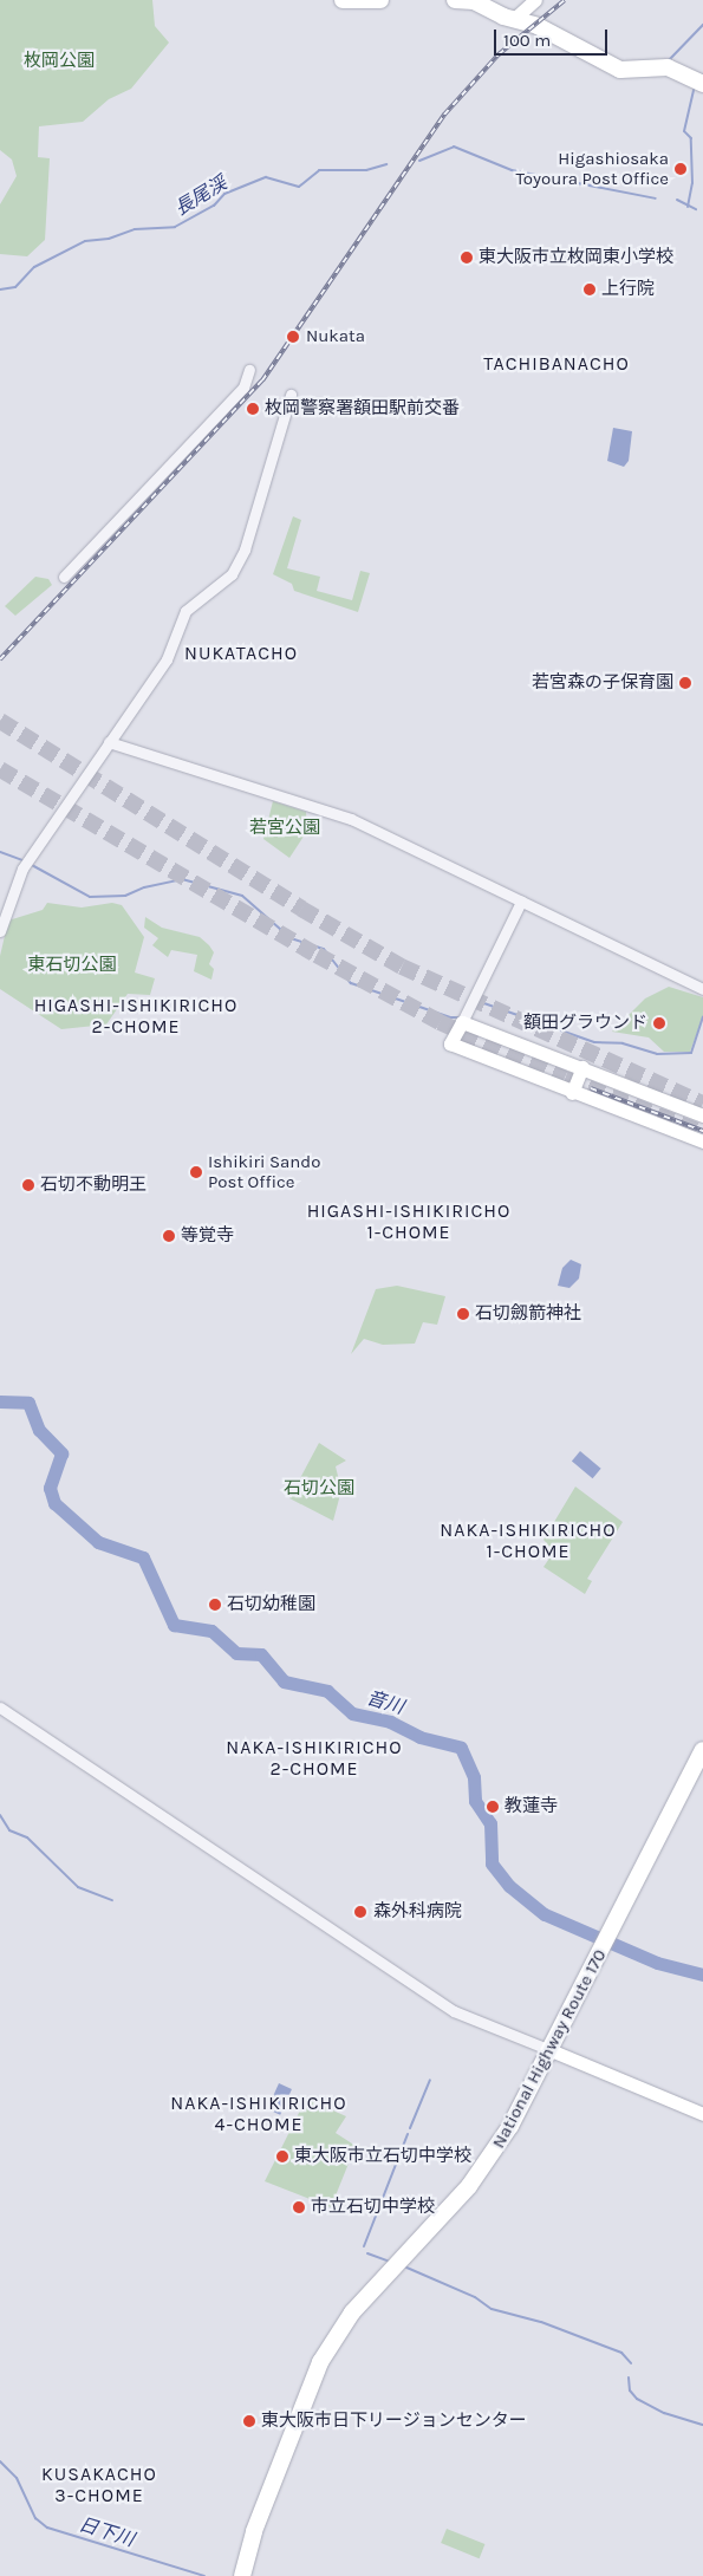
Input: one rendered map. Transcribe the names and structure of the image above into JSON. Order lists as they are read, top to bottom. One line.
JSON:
{"streets":{"highway":["National Highway Route 170"]},"districts":["TACHIBANACHO","NUKATACHO","HIGASHI-ISHIKIRICHO 2-CHOME","HIGASHI-ISHIKIRICHO 1-CHOME","NAKA-ISHIKIRICHO 1-CHOME","NAKA-ISHIKIRICHO 2-CHOME","NAKA-ISHIKIRICHO 4-CHOME","KUSAKACHO 3-CHOME"],"water":["長尾渓","音川","日下川"],"parks":["枚岡公園","若宮公園","東石切公園","石切公園"],"places":["Higashiosaka Toyoura Post Office","東大阪市立枚岡東小学校","上行院","Nukata","枚岡警察署額田駅前交番","若宮森の子保育園","額田グラウンド","Ishikiri Sando Post Office","石切不動明王","等覚寺","石切劔箭神社","石切幼稚園","教蓮寺","森外科病院","東大阪市立石切中学校","市立石切中学校","東大阪市日下リージョンセンター"],"scale_bar":"100 m"}
